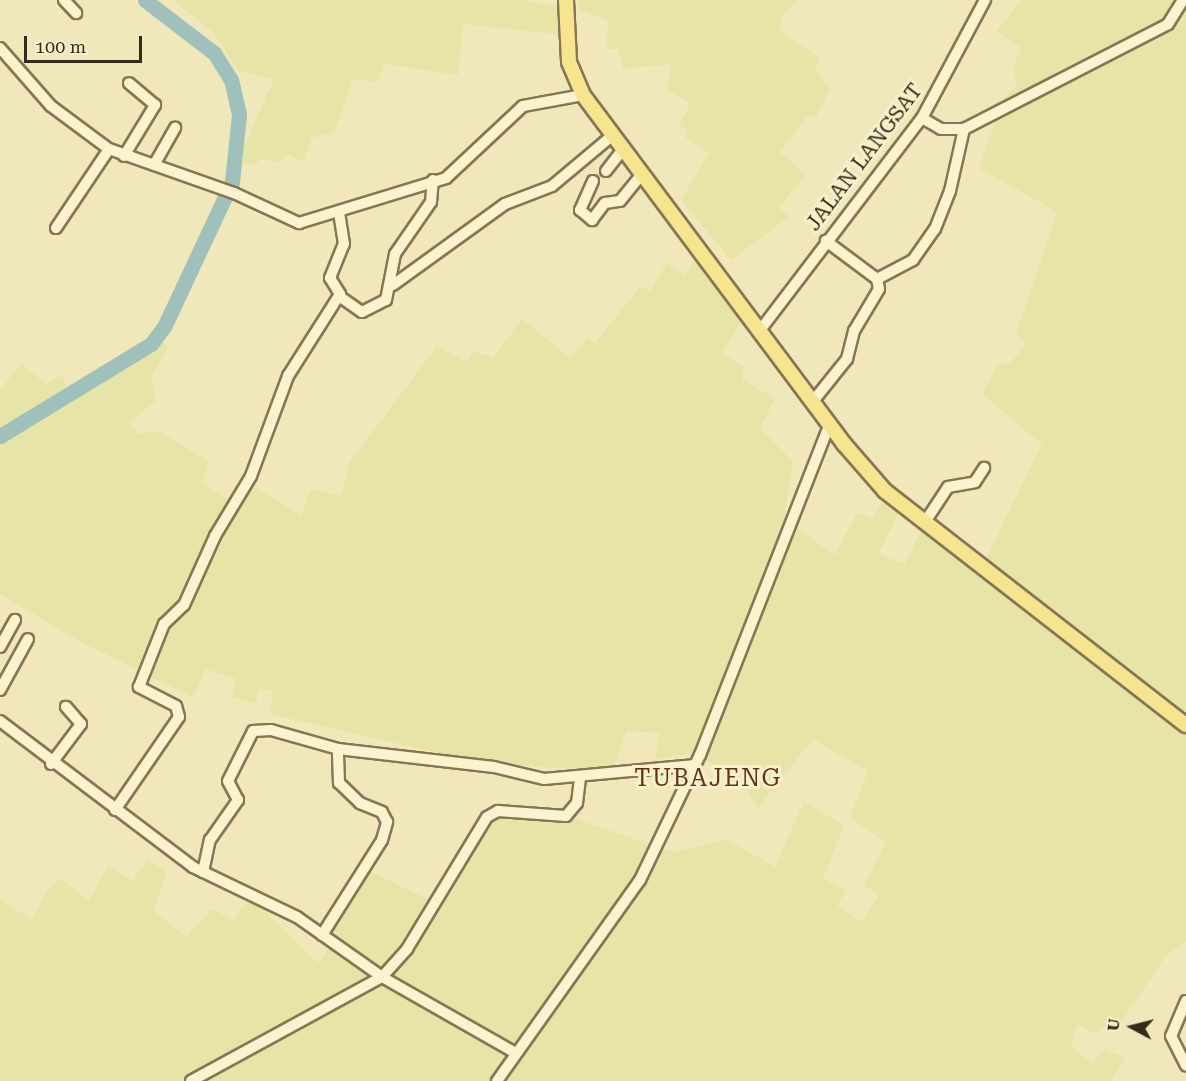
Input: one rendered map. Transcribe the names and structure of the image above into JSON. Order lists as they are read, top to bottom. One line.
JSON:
{"streets":{"street":["JALAN LANGSAT"]},"districts":["TUBAJENG"],"scale_bar":"100 m","north":"left"}
